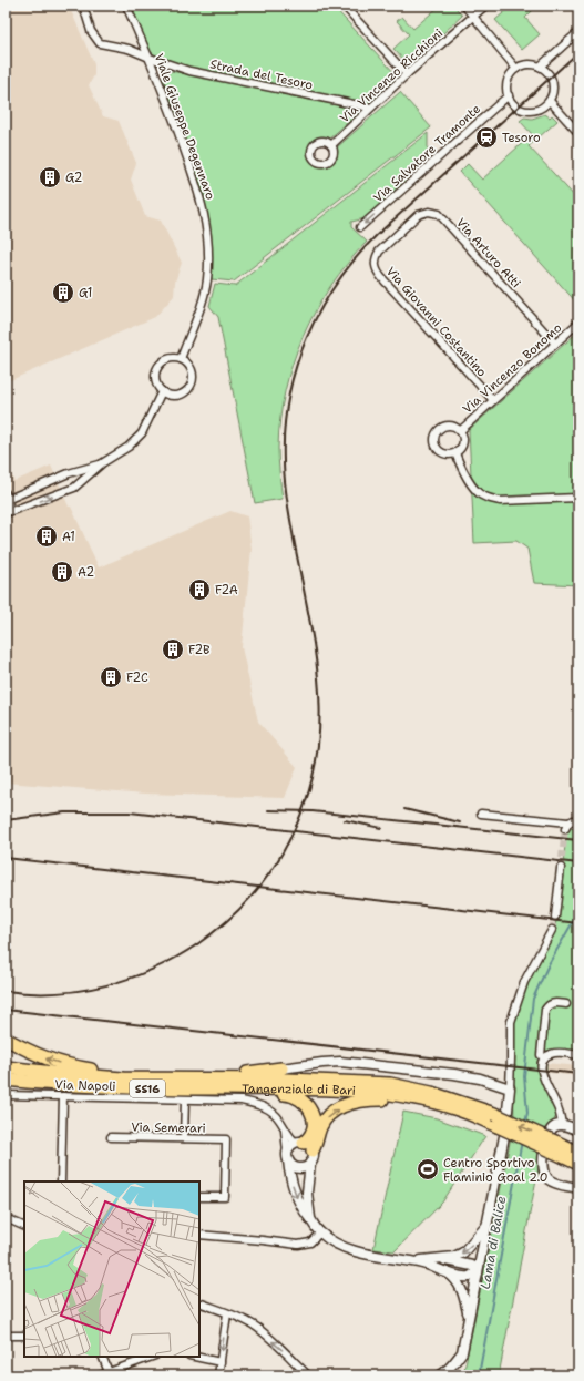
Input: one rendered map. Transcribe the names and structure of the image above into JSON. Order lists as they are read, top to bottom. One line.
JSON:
{"streets":{"highway":["SS16","Tangenziale di Bari"],"street":["Strada del Tesoro","Via Vincenzo Ricchioni","Viale Giuseppe Degennaro","Via Salvatore Tramonte","Via Arturo Atti","Via Giovanni Costantino","Via Vincenzo Bonomo","Via Napoli","Via Semerari"]},"crossings":[["Strada del Tesoro","Via Vincenzo Ricchioni"],["Strada del Tesoro","Viale Giuseppe Degennaro"],["Via Arturo Atti","Via Giovanni Costantino"],["Via Arturo Atti","Via Vincenzo Bonomo"],["Via Giovanni Costantino","Via Vincenzo Bonomo"],["Via Napoli","Tangenziale di Bari"]],"one_way":["Via Salvatore Tramonte"],"water":["Lama di Balice"],"places":{"station":["Tesoro"],"building":["G2","G1","A1","A2","F2A","F2B","F2C"],"sports":["Centro Sportivo Flaminio Goal 2.0"]}}
